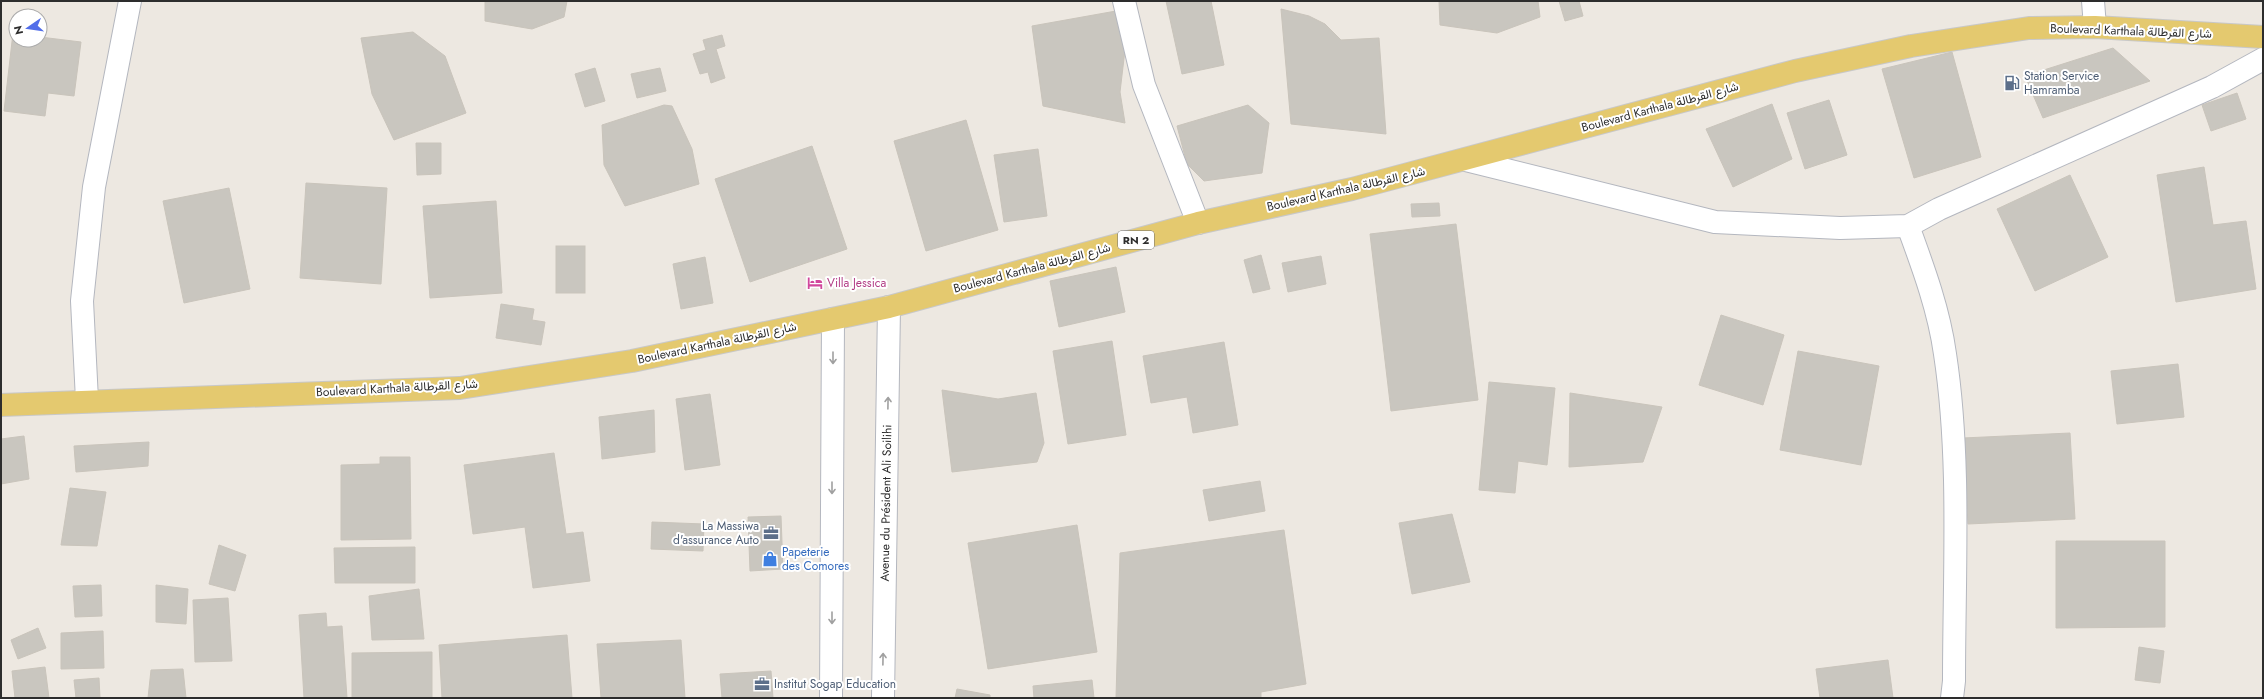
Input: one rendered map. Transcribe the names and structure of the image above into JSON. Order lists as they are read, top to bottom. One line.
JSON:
{"streets":{"main road":["Boulevard Karthala شارع القرطالة","RN 2"],"street":["Avenue du Président Ali Soilihi"]},"crossings":[["Boulevard Karthala شارع القرطالة","Avenue du Président Ali Soilihi"]],"places":{"fuel station":["Station Service Hamramba"],"hotel":["Villa Jessica"],"office":["La Massiwa d'assurance Auto","Institut Sogap Education"],"shop":["Papeterie des Comores"]},"north":"left"}
